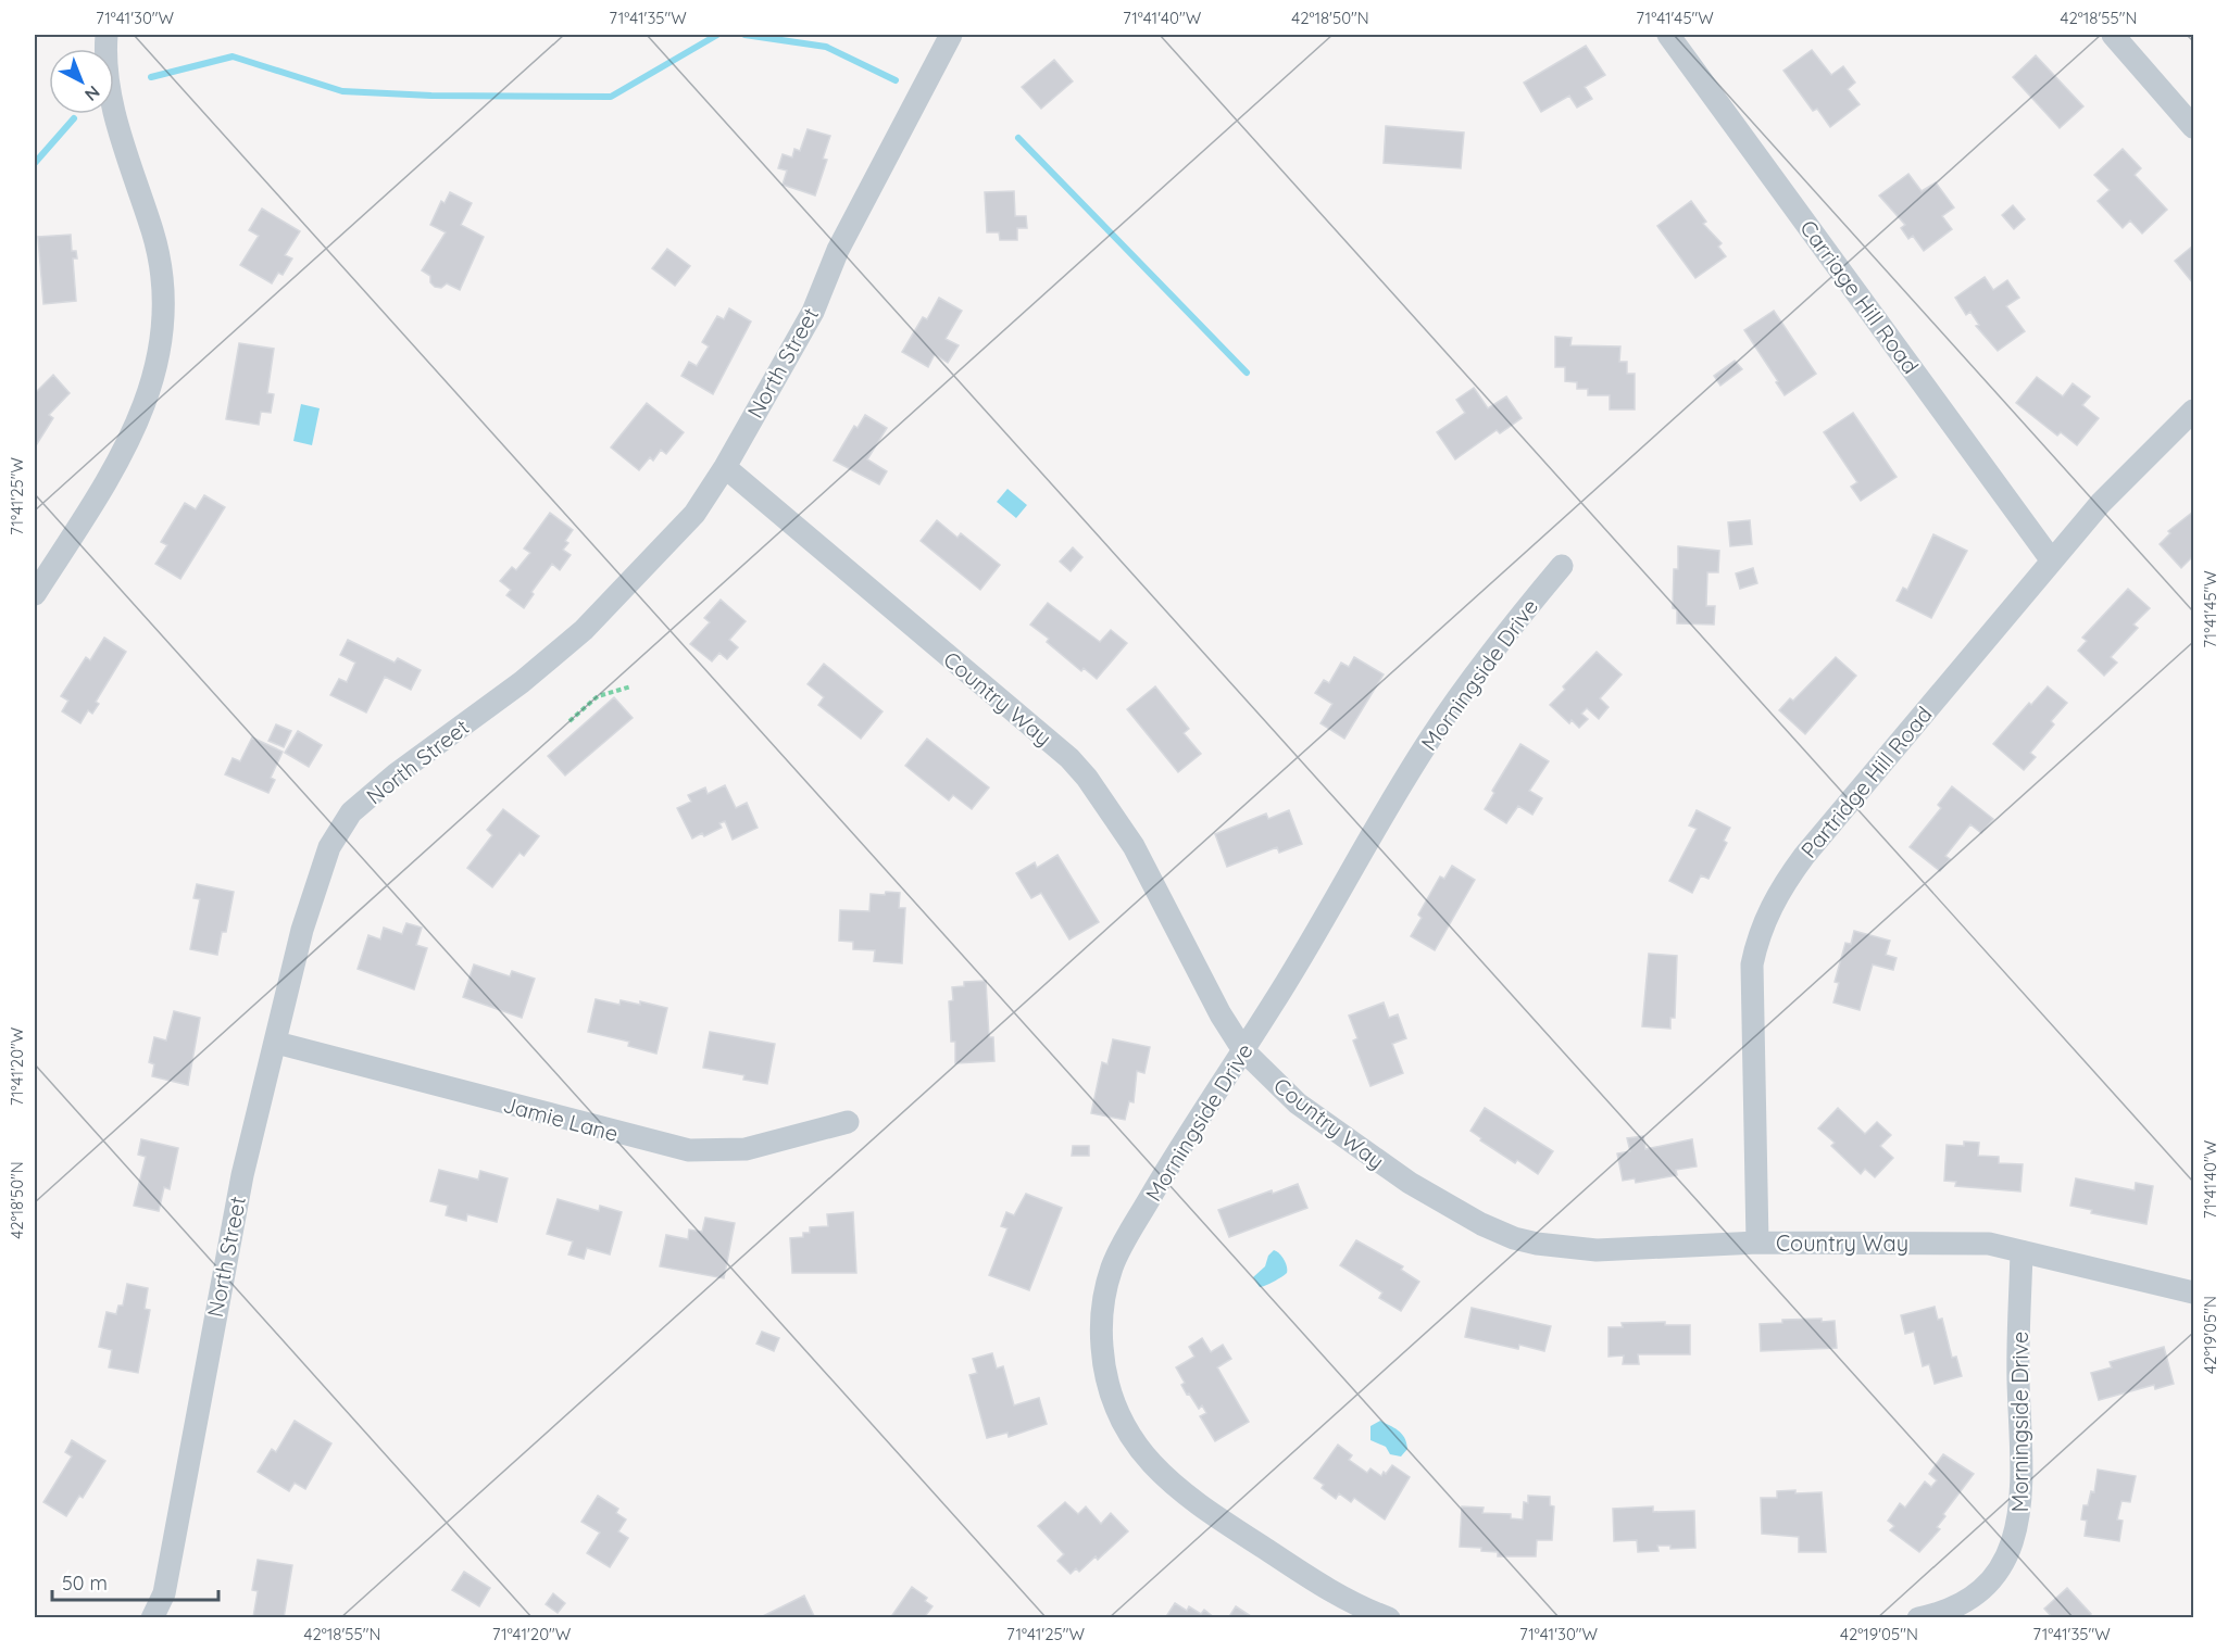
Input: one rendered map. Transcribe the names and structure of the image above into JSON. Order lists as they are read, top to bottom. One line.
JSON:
{"streets":{"street":["Carriage Hill Road","North Street","Morningside Drive","Country Way","Partridge Hill Road","Jamie Lane"]},"crossings":[["Carriage Hill Road","Partridge Hill Road"],["North Street","Country Way"],["North Street","Jamie Lane"],["Morningside Drive","Country Way"],["Country Way","Partridge Hill Road"]],"scale_bar":"50 m","north":"bottom right","coordinates":["71°41'30\"W","71°41'35\"W","71°41'40\"W","42°18'50\"N","71°41'45\"W","42°18'55\"N","71°41'25\"W","71°41'20\"W","42°19'05\"N"]}
